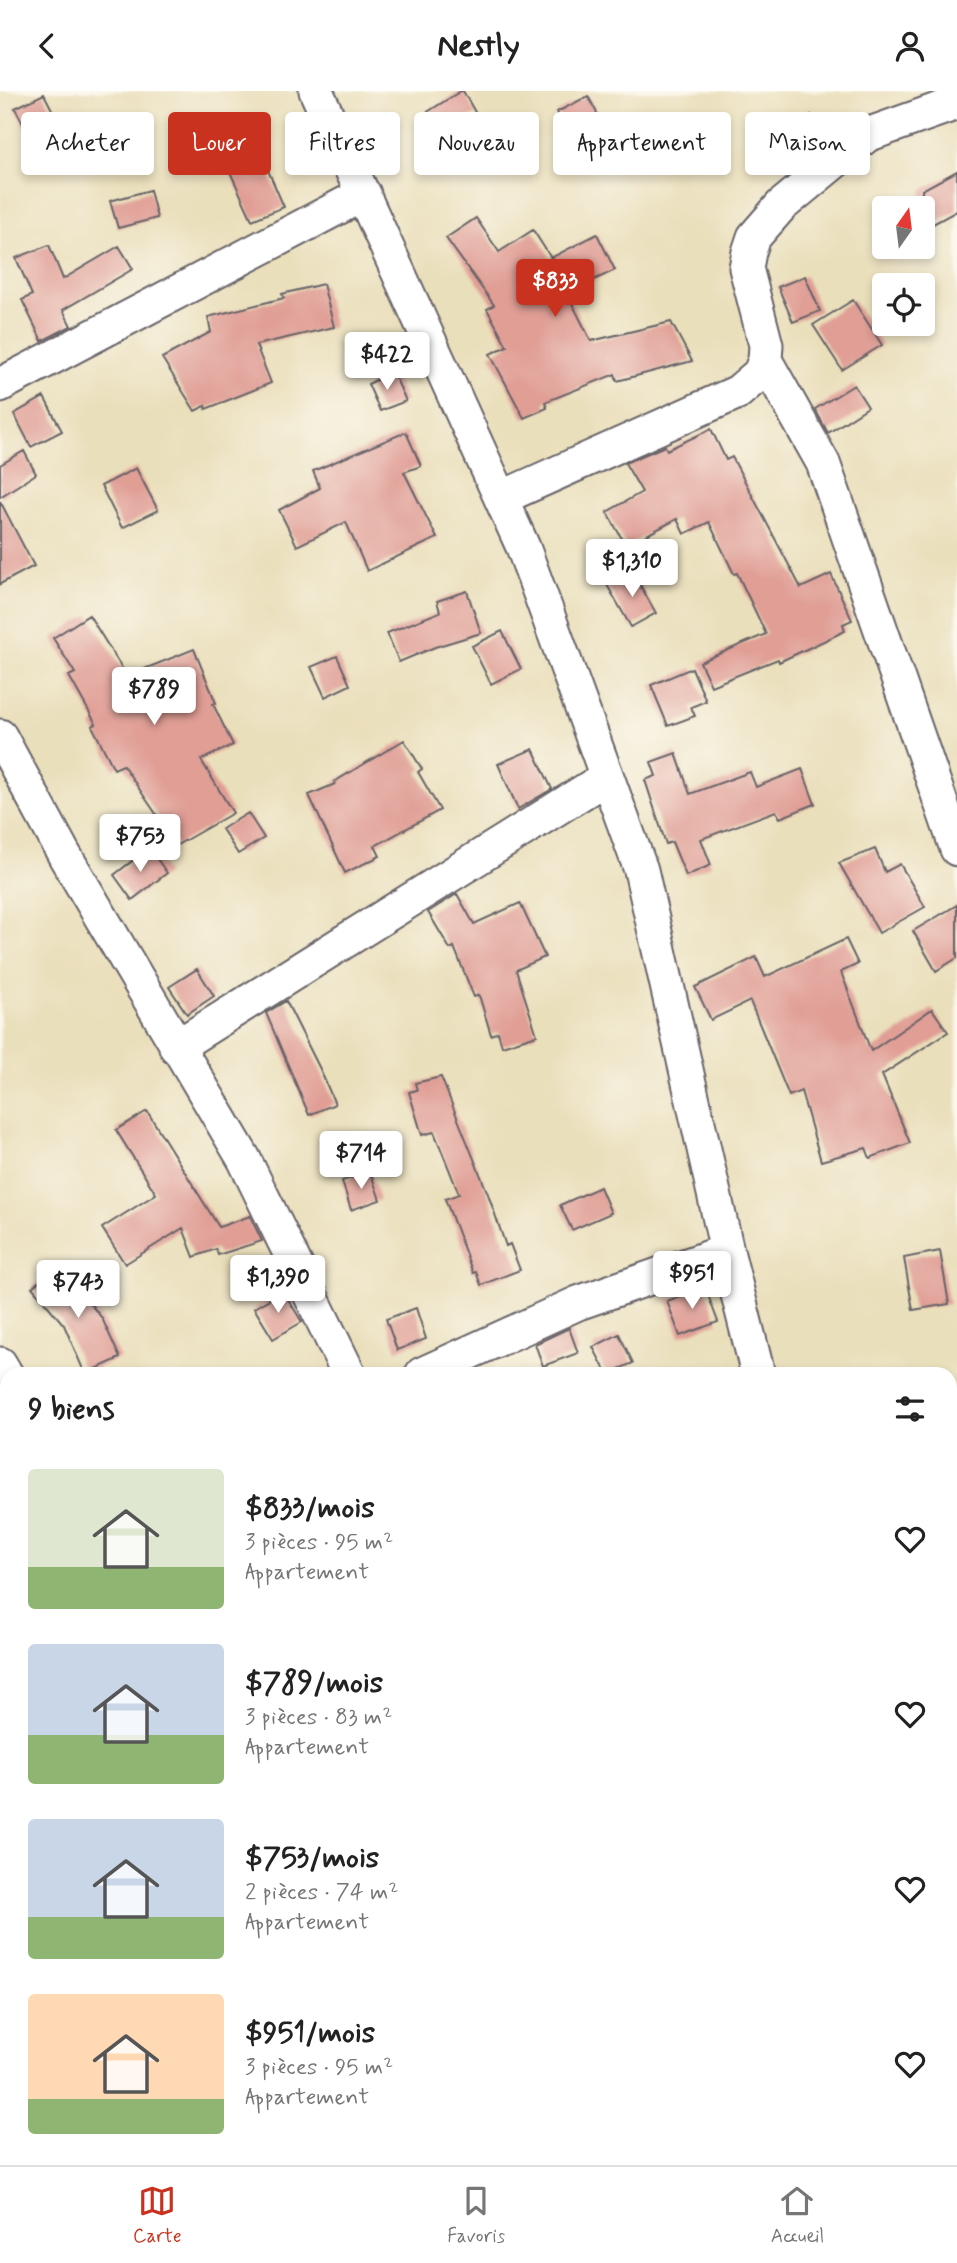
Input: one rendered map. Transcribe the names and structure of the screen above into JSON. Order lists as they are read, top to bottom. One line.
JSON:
{"north":"top","page":{"header":"Nestly","chip":["Acheter","Louer","Filtres","Nouveau","Appartement","Maison"],"price":["$833","$422","$1,310","$789","$753","$714","$951","$1,390","$743"],"heading":"9 biens","list":[{"name":"$833/mois","note":"3 pièces · 95 m² · Appartement"},{"name":"$789/mois","note":"3 pièces · 83 m² · Appartement"},{"name":"$753/mois","note":"2 pièces · 74 m² · Appartement"},{"name":"$951/mois","note":"3 pièces · 95 m² · Appartement"}],"tabs":["Carte","Favoris","Accueil"]}}
